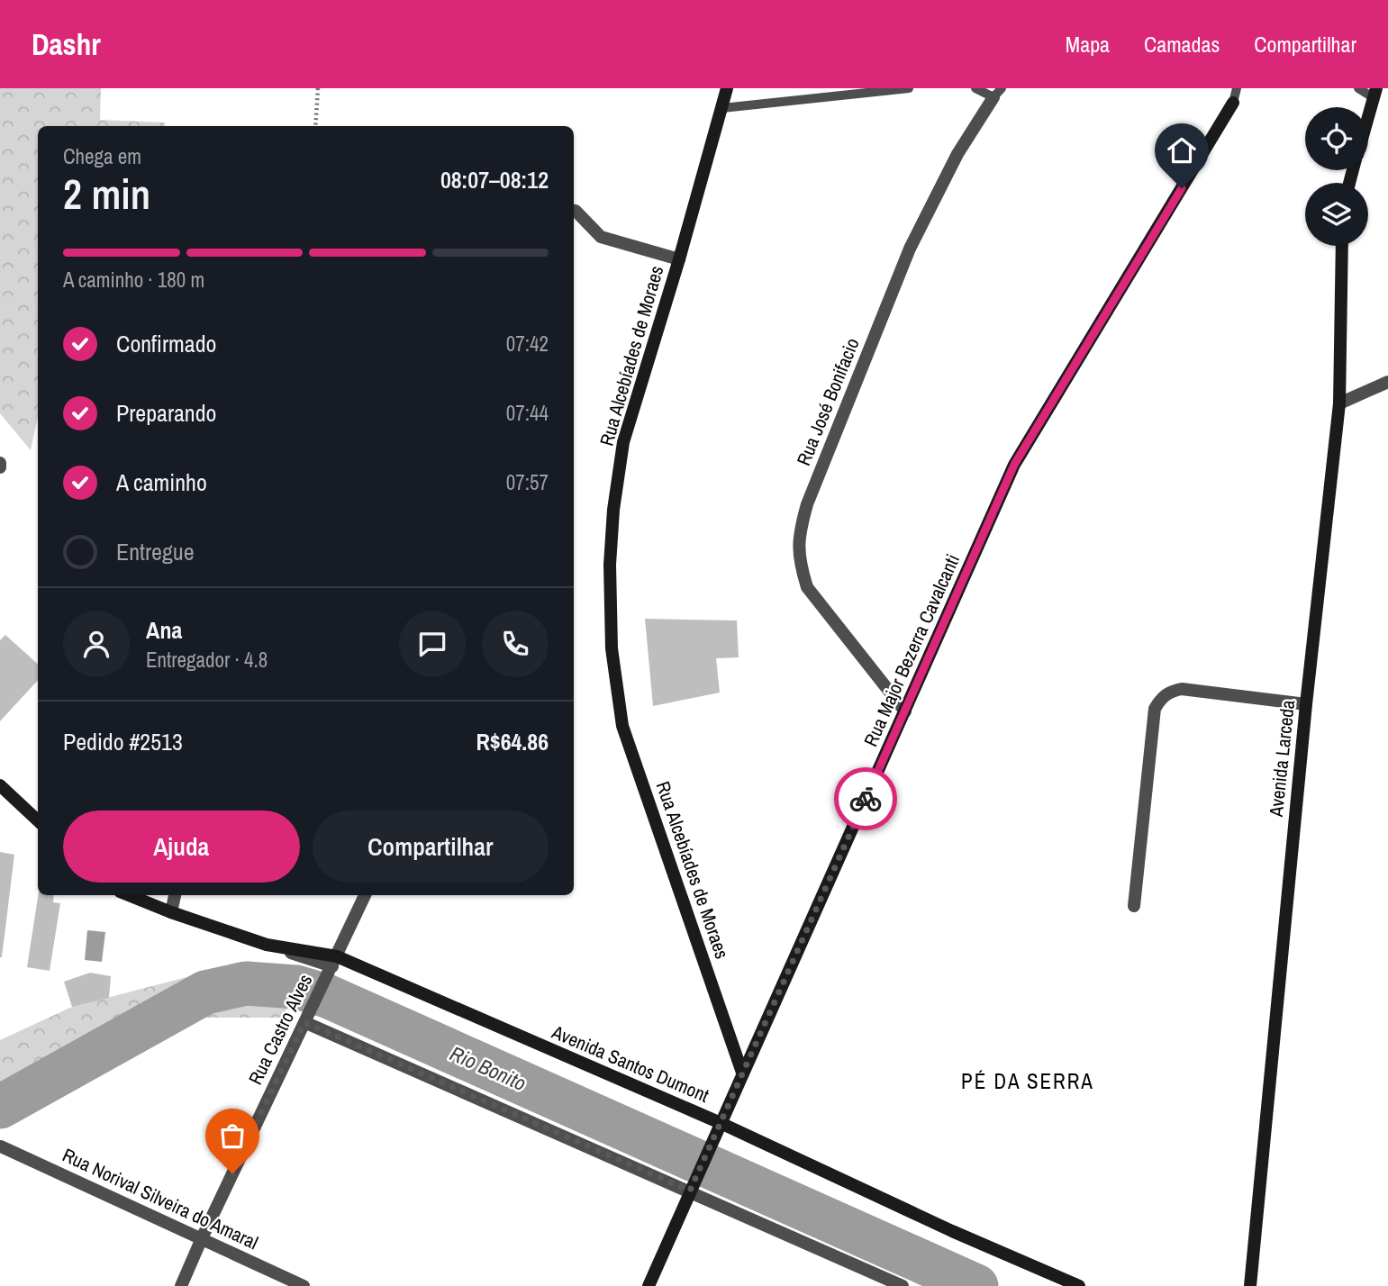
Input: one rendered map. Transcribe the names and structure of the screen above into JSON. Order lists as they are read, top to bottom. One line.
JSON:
{"streets":{"street":["Rua Alcebíades de Moraes","Rua José Bonifacio","Rua Major Bezerra Cavalcanti","Avenida Larceda","Rua Castro Alves","Avenida Santos Dumont","Rua Norival Silveira do Amaral"]},"crossings":[["Rua Alcebíades de Moraes","Rua Major Bezerra Cavalcanti"],["Rua José Bonifacio","Rua Major Bezerra Cavalcanti"],["Rua Major Bezerra Cavalcanti","Avenida Santos Dumont"],["Rua Castro Alves","Avenida Santos Dumont"],["Rua Castro Alves","Rua Norival Silveira do Amaral"]],"districts":["PÉ DA SERRA"],"water":["Rio Bonito"],"page":{"header":"Dashr","nav":["Mapa","Camadas","Compartilhar"],"heading":["2 min","Chega em","08:07–08:12"],"panel":["Ana","Entregador · 4.8","Pedido #2513","R$64.86"],"bar":"A caminho · 180 m","list":[["Confirmado","07:42"],["Preparando","07:44"],["A caminho","07:57"],"Entregue"],"buttons":["Ajuda","Compartilhar"]}}
